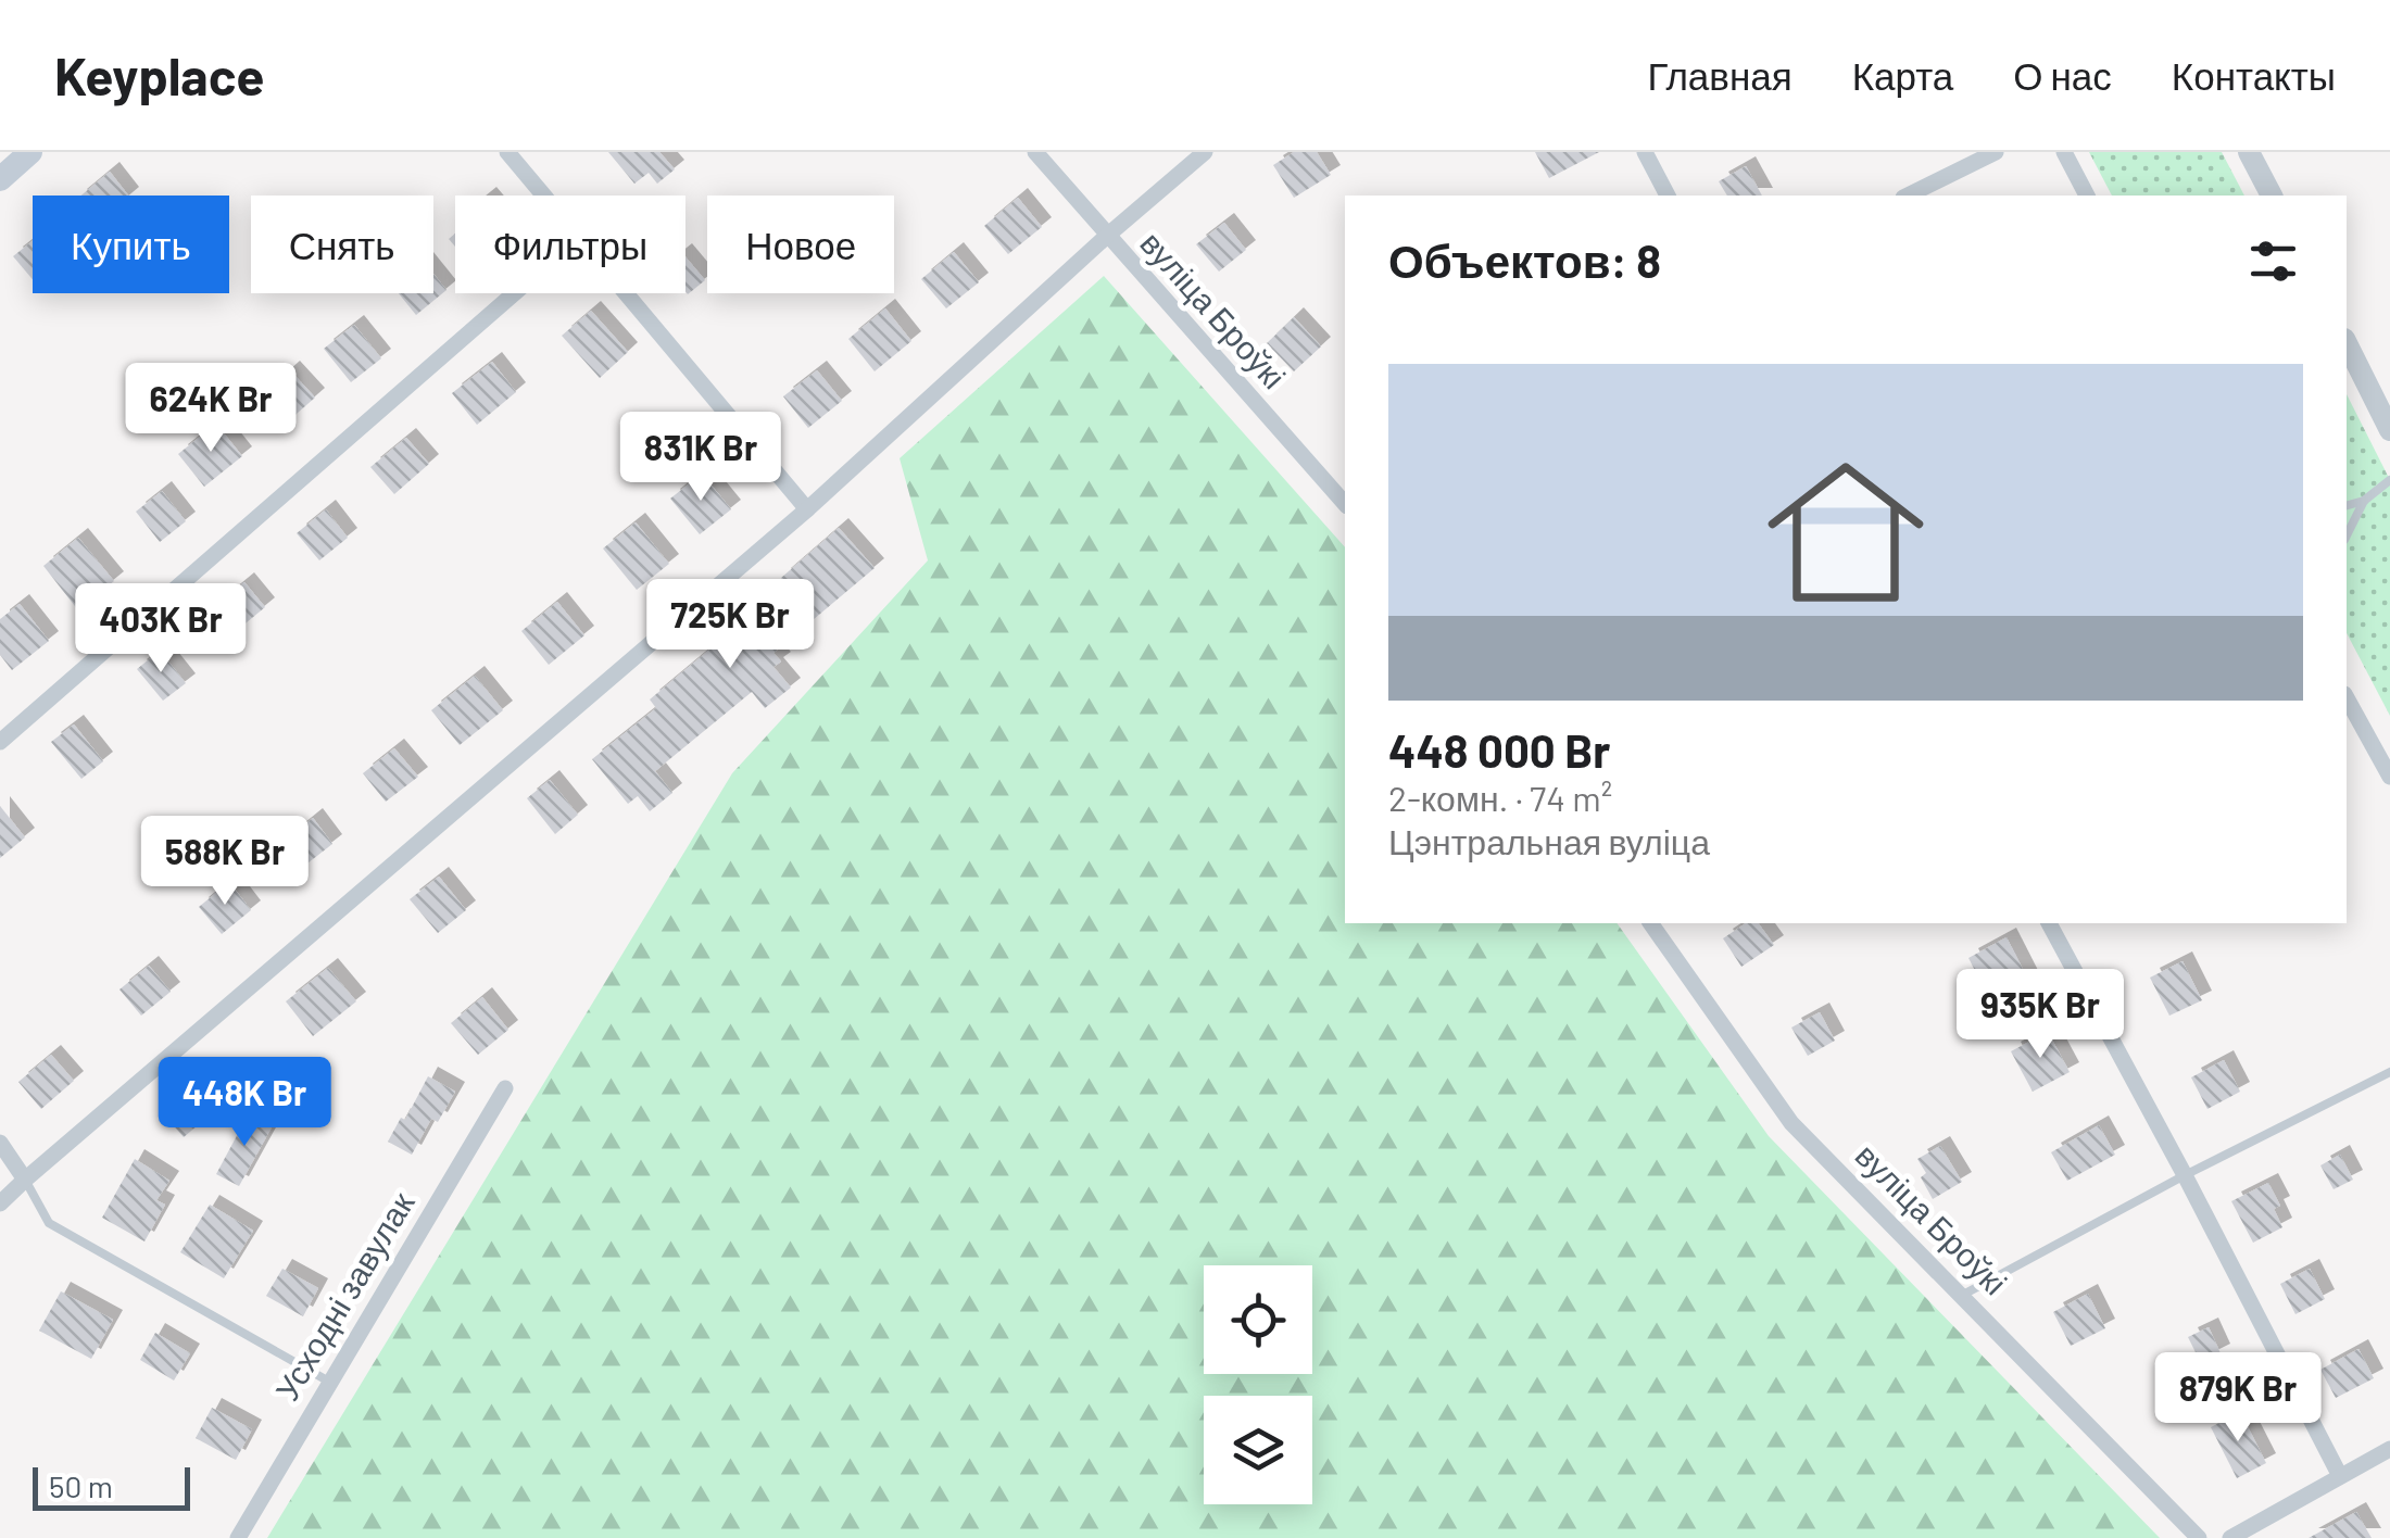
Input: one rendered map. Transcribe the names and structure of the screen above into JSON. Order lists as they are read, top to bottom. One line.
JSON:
{"streets":{"street":["вуліца Броўкі","Усходні завулак"]},"scale_bar":"50 m","page":{"header":"Keyplace","nav":["Главная","Карта","О нас","Контакты"],"chip":["Купить","Снять","Фильтры","Новое"],"heading":"Объектов: 8","list":[{"name":"448 000 Br","note":"2-комн. · 74 m² · Цэнтральная вуліца"}],"price":["624K Br","831K Br","725K Br","403K Br","588K Br","935K Br","448K Br","879K Br"],"scale":"50 m"}}
